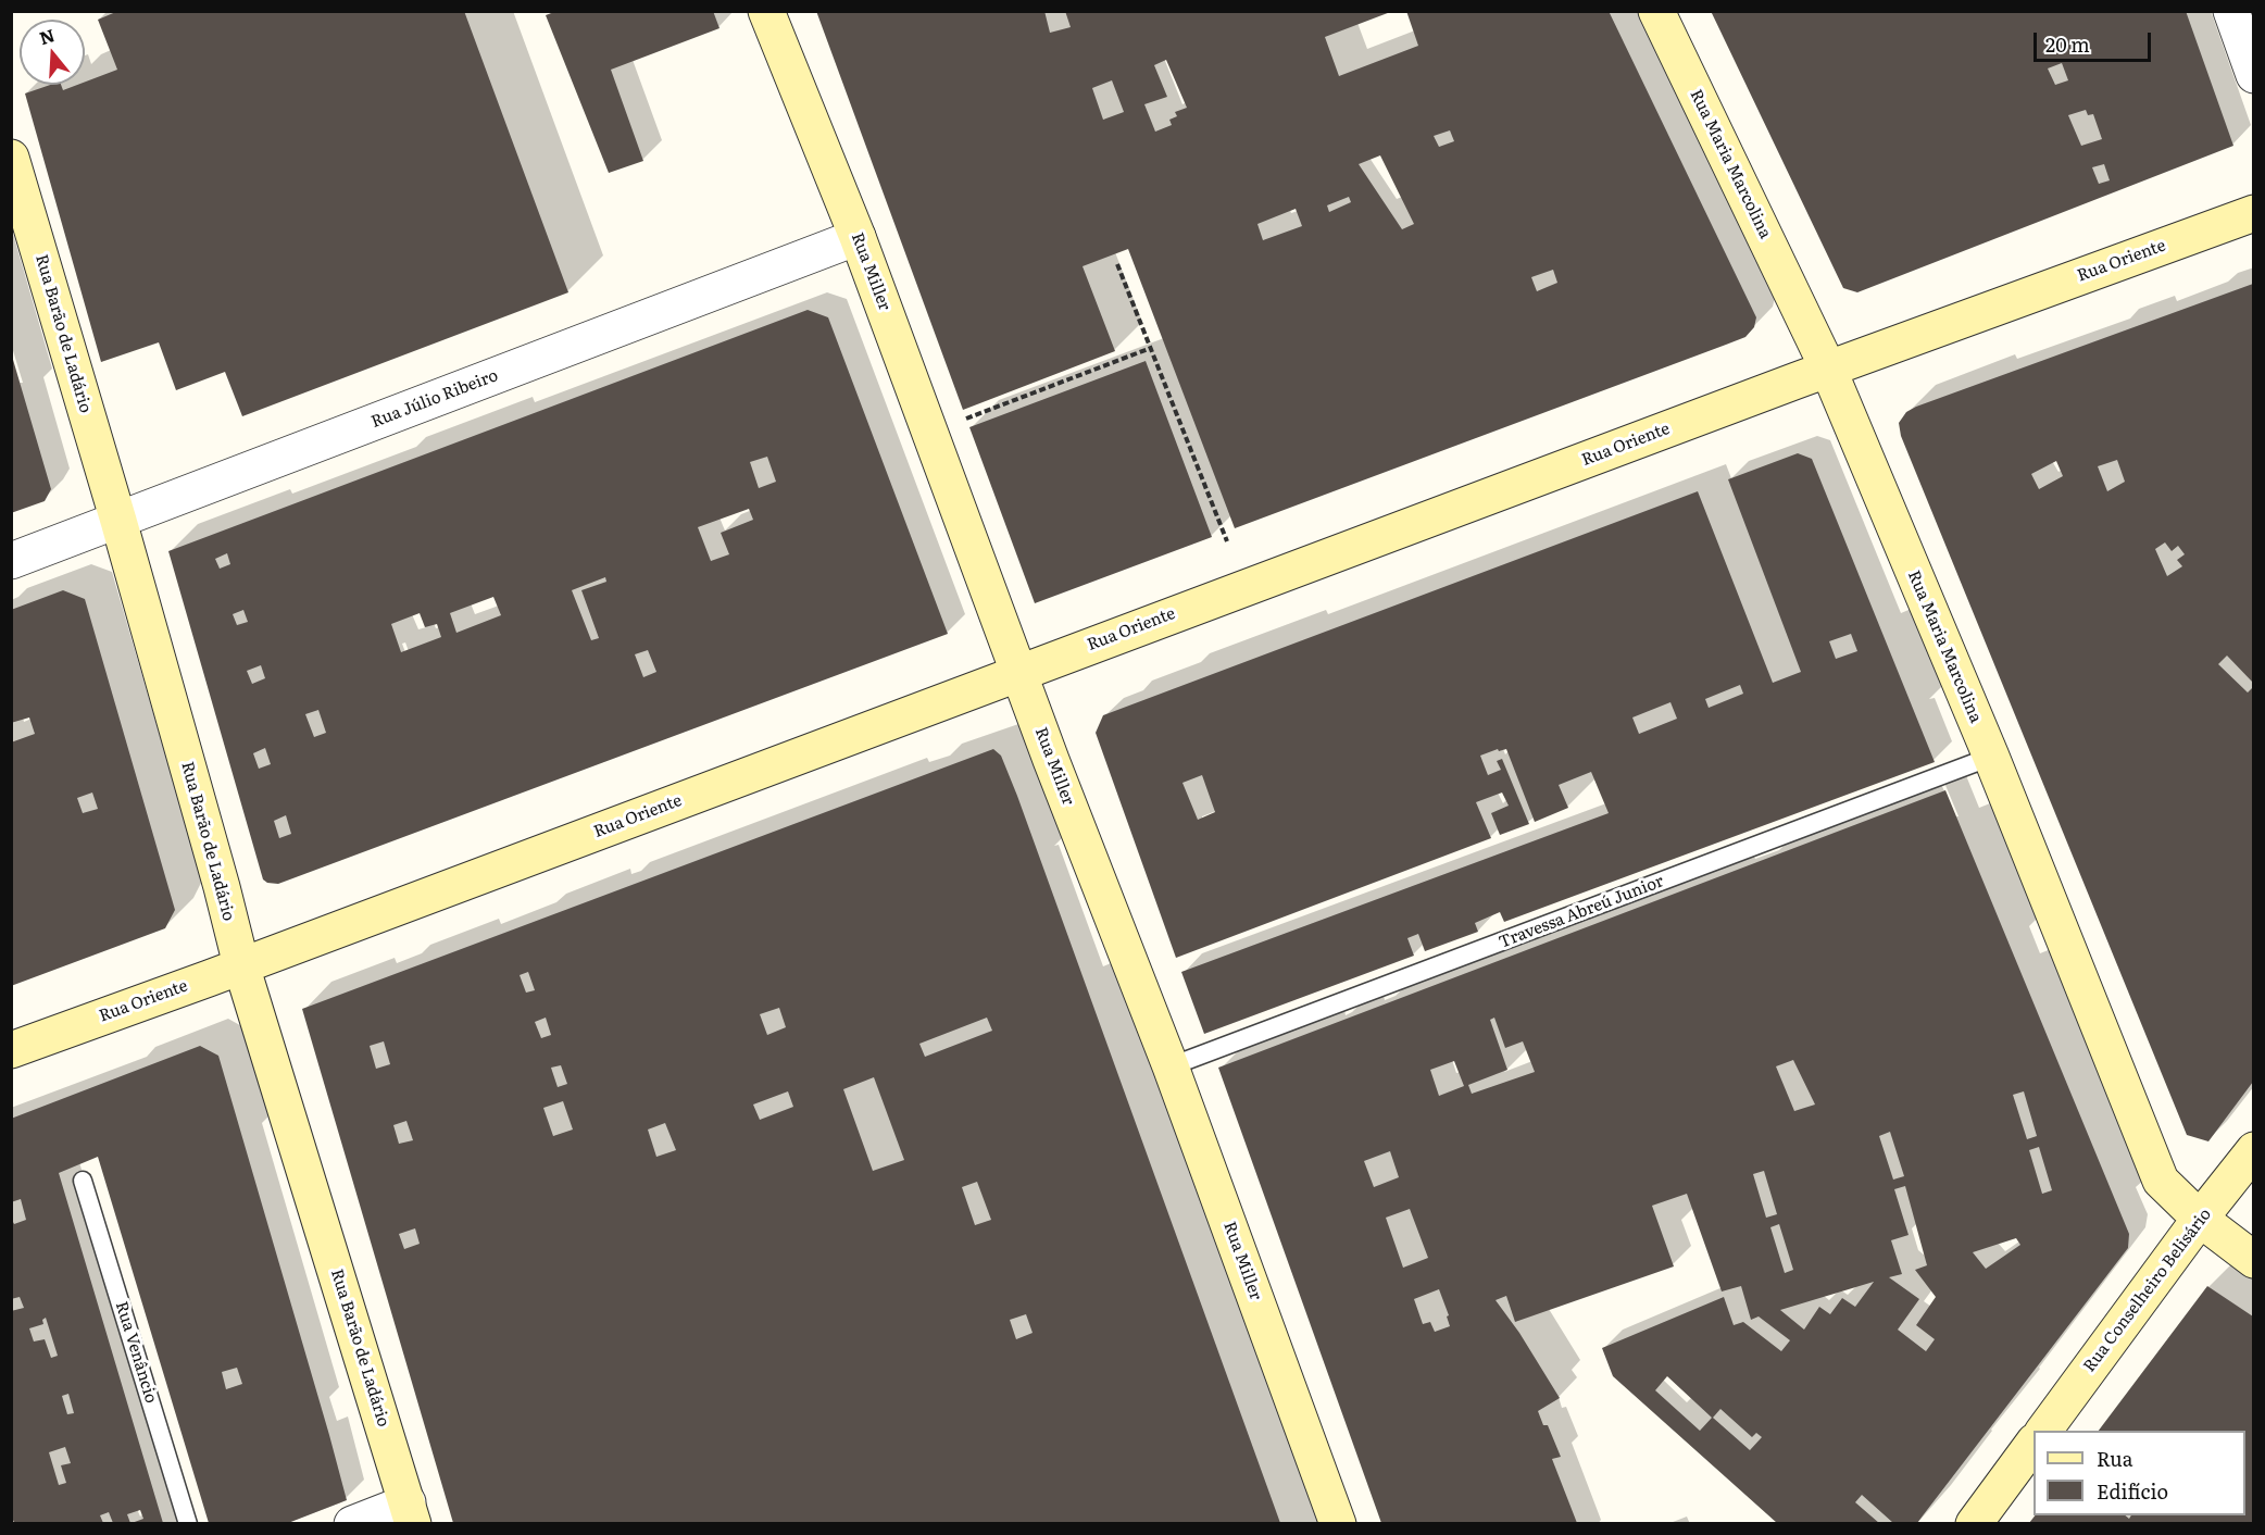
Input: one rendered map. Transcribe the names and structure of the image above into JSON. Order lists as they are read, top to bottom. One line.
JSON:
{"streets":{"main road":["Rua Maria Marcolina","Rua Oriente","Rua Miller","Rua Barão de Ladário","Rua Conselheiro Belisário"],"street":["Rua Júlio Ribeiro"],"lane":["Travessa Abreú Junior","Rua Venâncio"]},"crossings":[["Rua Maria Marcolina","Rua Oriente"],["Rua Maria Marcolina","Travessa Abreú Junior"],["Rua Maria Marcolina","Rua Conselheiro Belisário"],["Rua Oriente","Rua Miller"],["Rua Oriente","Rua Barão de Ladário"],["Rua Miller","Rua Júlio Ribeiro"],["Rua Miller","Travessa Abreú Junior"],["Rua Barão de Ladário","Rua Júlio Ribeiro"]],"legend":["Rua","Edifício"],"scale_bar":"20 m","north":"top"}
